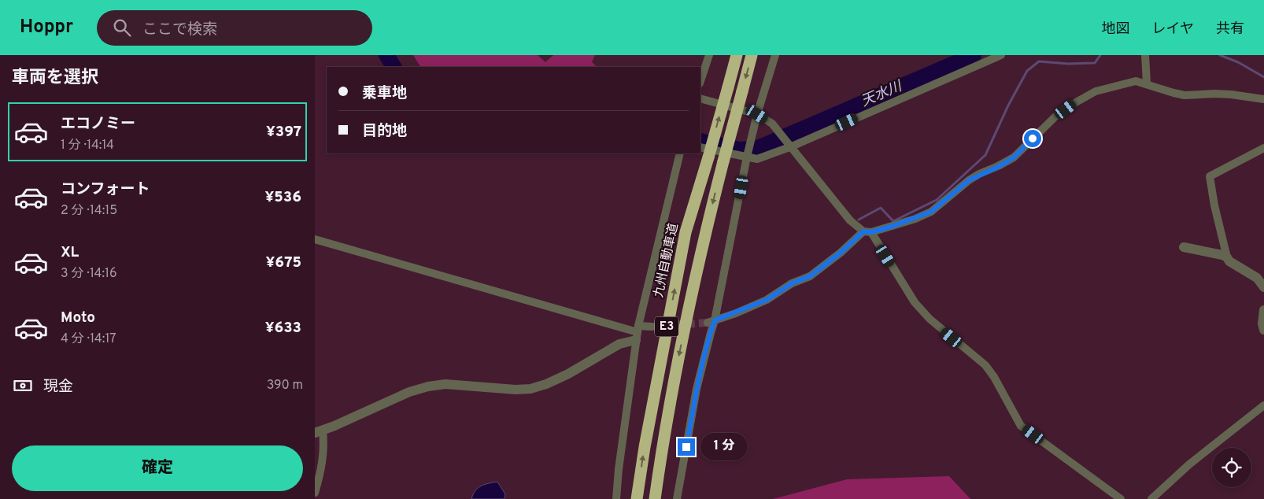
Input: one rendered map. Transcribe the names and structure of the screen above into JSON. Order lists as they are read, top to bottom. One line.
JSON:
{"streets":{"highway":["九州自動車道","E3"]},"water":["天水川"],"page":{"header":"Hoppr","search":"ここで検索","nav":["地図","レイヤ","共有"],"heading":"車両を選択","banner":["乗車地","目的地"],"list":[{"name":"エコノミー","note":"1 分 · 14:14","value":"¥397"},{"name":"コンフォート","note":"2 分 · 14:15","value":"¥536"},{"name":"XL","note":"3 分 · 14:16","value":"¥675"},{"name":"Moto","note":"4 分 · 14:17","value":"¥633"}],"pay":["現金","390 m"],"bubble":"1 分","buttons":"確定"}}
